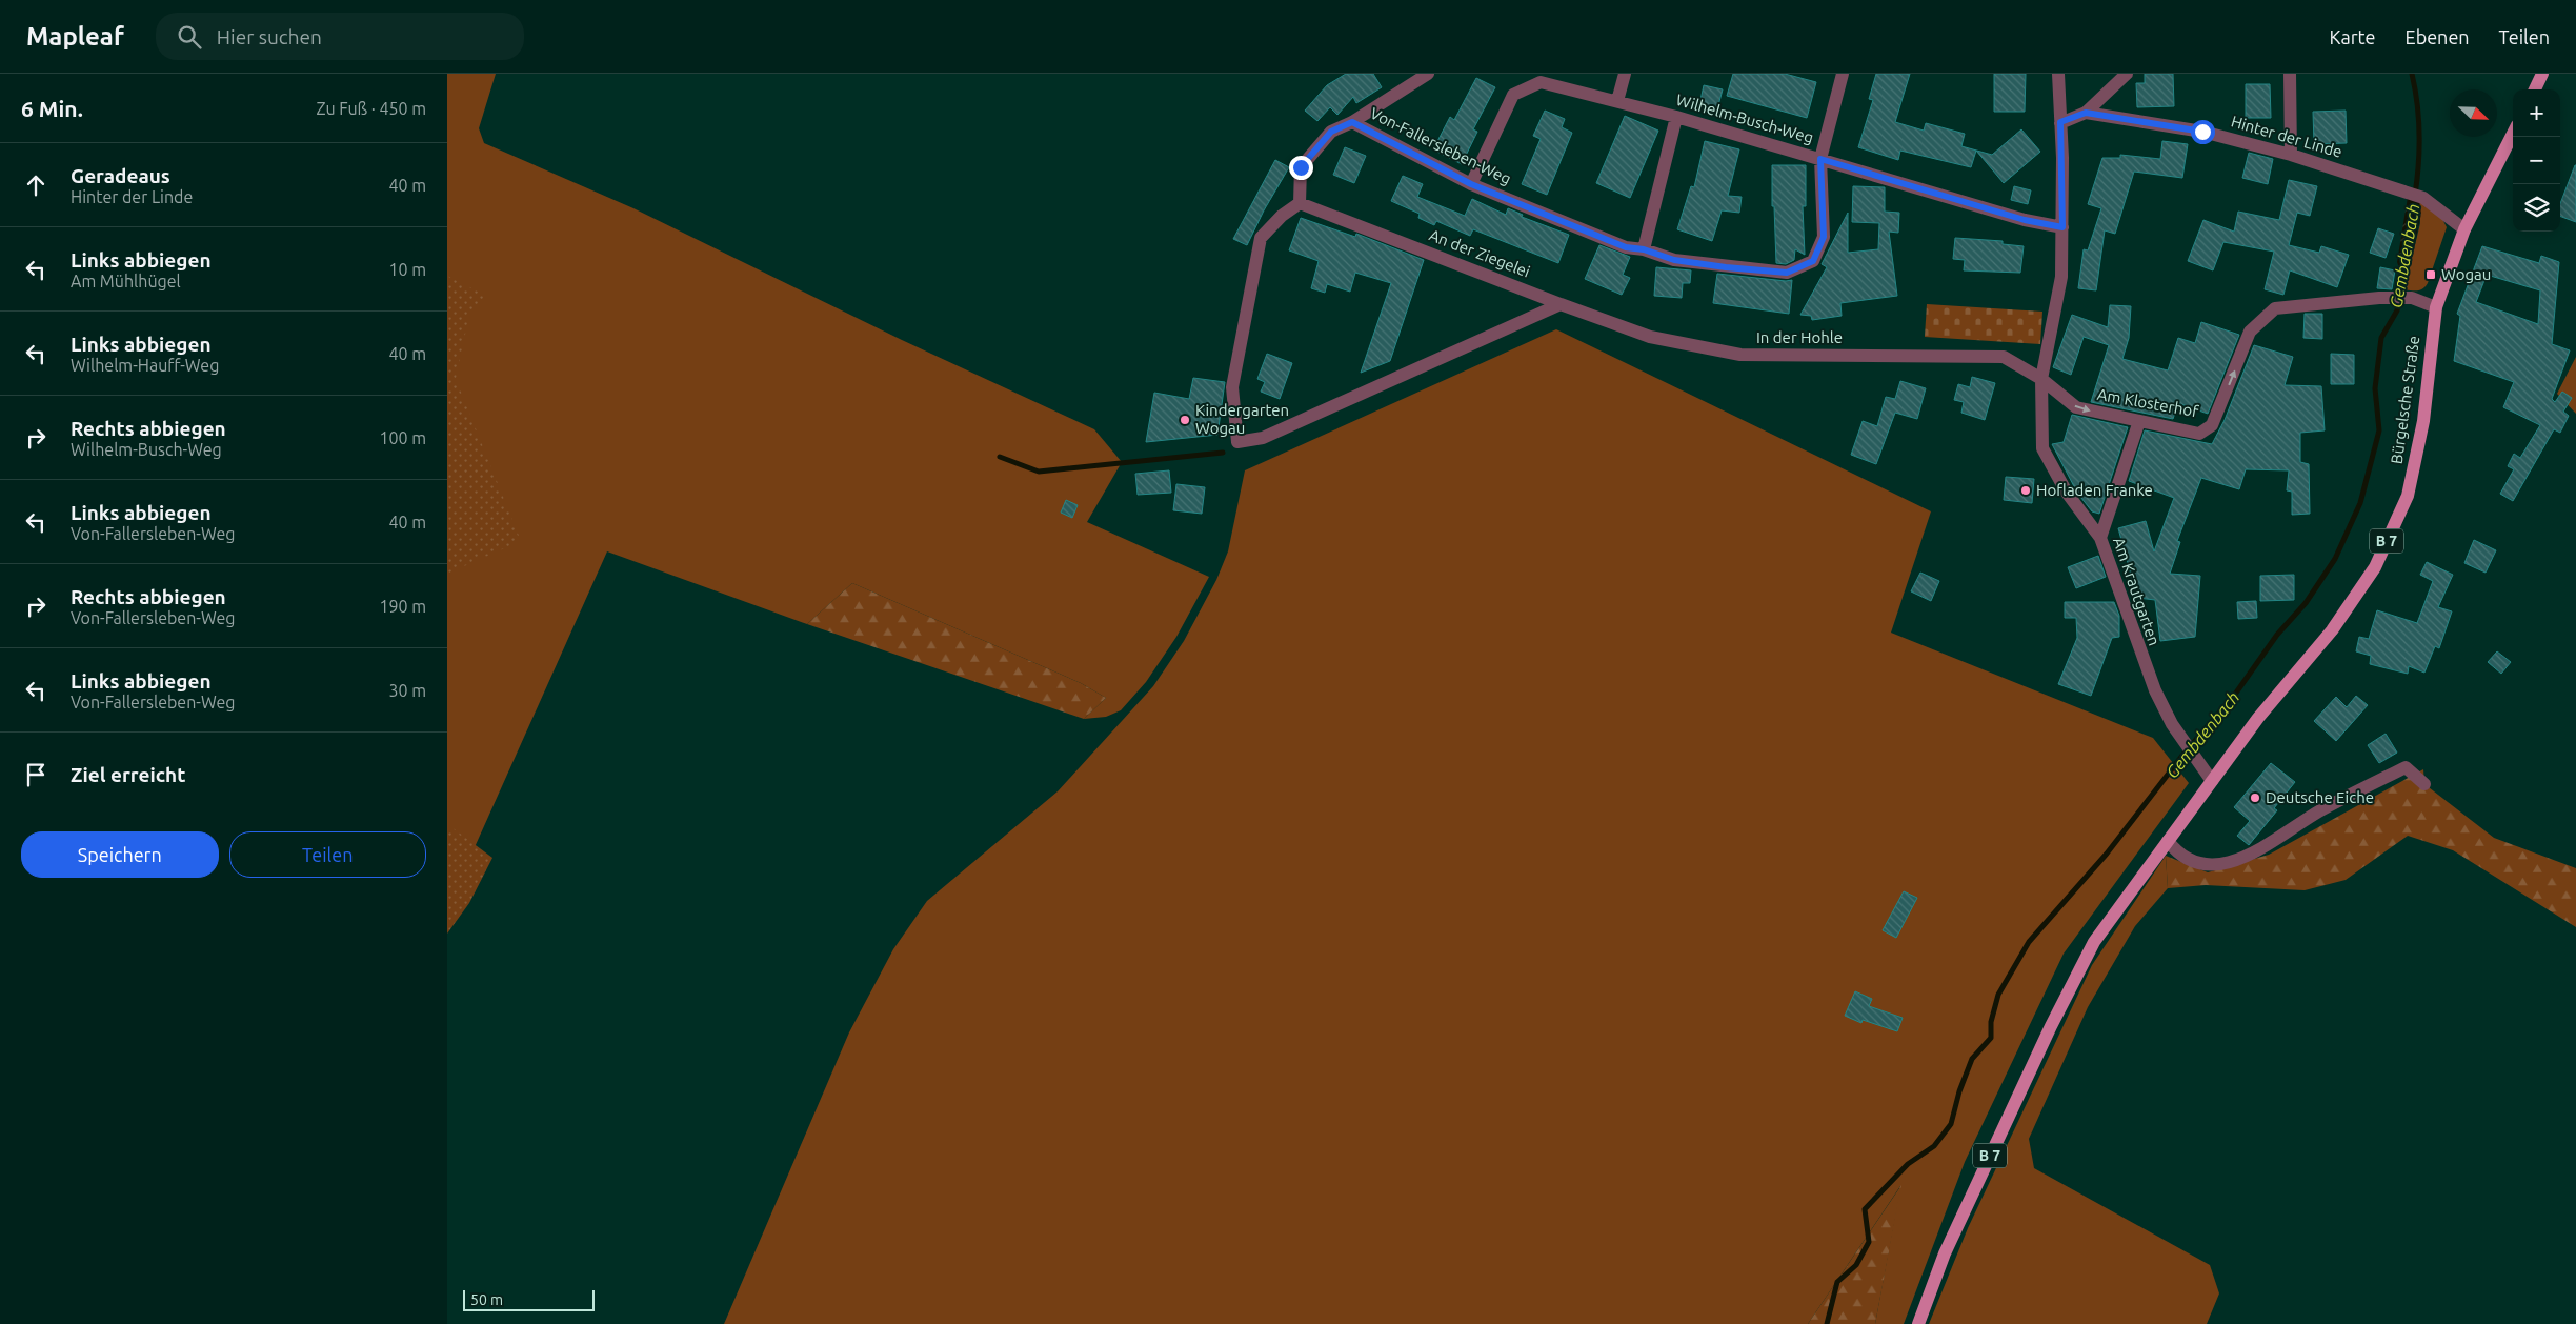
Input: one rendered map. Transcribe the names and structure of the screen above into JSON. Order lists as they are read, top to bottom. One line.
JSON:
{"streets":{"main road":["Bürgelsche Straße","B 7"],"street":["Wilhelm-Busch-Weg","Hinter der Linde","Von-Fallersleben-Weg","An der Ziegelei","In der Hohle","Am Klosterhof","Am Krautgarten"]},"crossings":[["Wilhelm-Busch-Weg","Von-Fallersleben-Weg"],["Wilhelm-Busch-Weg","Am Krautgarten"],["Hinter der Linde","Bürgelsche Straße"],["Von-Fallersleben-Weg","An der Ziegelei"],["An der Ziegelei","In der Hohle"],["In der Hohle","Am Klosterhof"],["In der Hohle","Am Krautgarten"],["Bürgelsche Straße","Am Klosterhof"],["Bürgelsche Straße","B 7"],["Bürgelsche Straße","Am Krautgarten"],["Am Klosterhof","Am Krautgarten"]],"one_way":["Am Klosterhof"],"water":["Gembdenbach"],"places":{"transit":["Wogau"],"other":["Kindergarten Wogau","Hofladen Franke","Deutsche Eiche"]},"scale_bar":"50 m","north":"bottom right","page":{"header":"Mapleaf","search":"Hier suchen","nav":["Karte","Ebenen","Teilen"],"heading":["6 Min.","Zu Fuß · 450 m"],"map_buttons":["+","−"],"list":[["Geradeaus","Hinter der Linde","40 m"],["Links abbiegen","Am Mühlhügel","10 m"],["Links abbiegen","Wilhelm-Hauff-Weg","40 m"],["Rechts abbiegen","Wilhelm-Busch-Weg","100 m"],["Links abbiegen","Von-Fallersleben-Weg","40 m"],["Rechts abbiegen","Von-Fallersleben-Weg","190 m"],["Links abbiegen","Von-Fallersleben-Weg","30 m"],"Ziel erreicht"],"buttons":["Speichern","Teilen"],"scale":"50 m"}}
